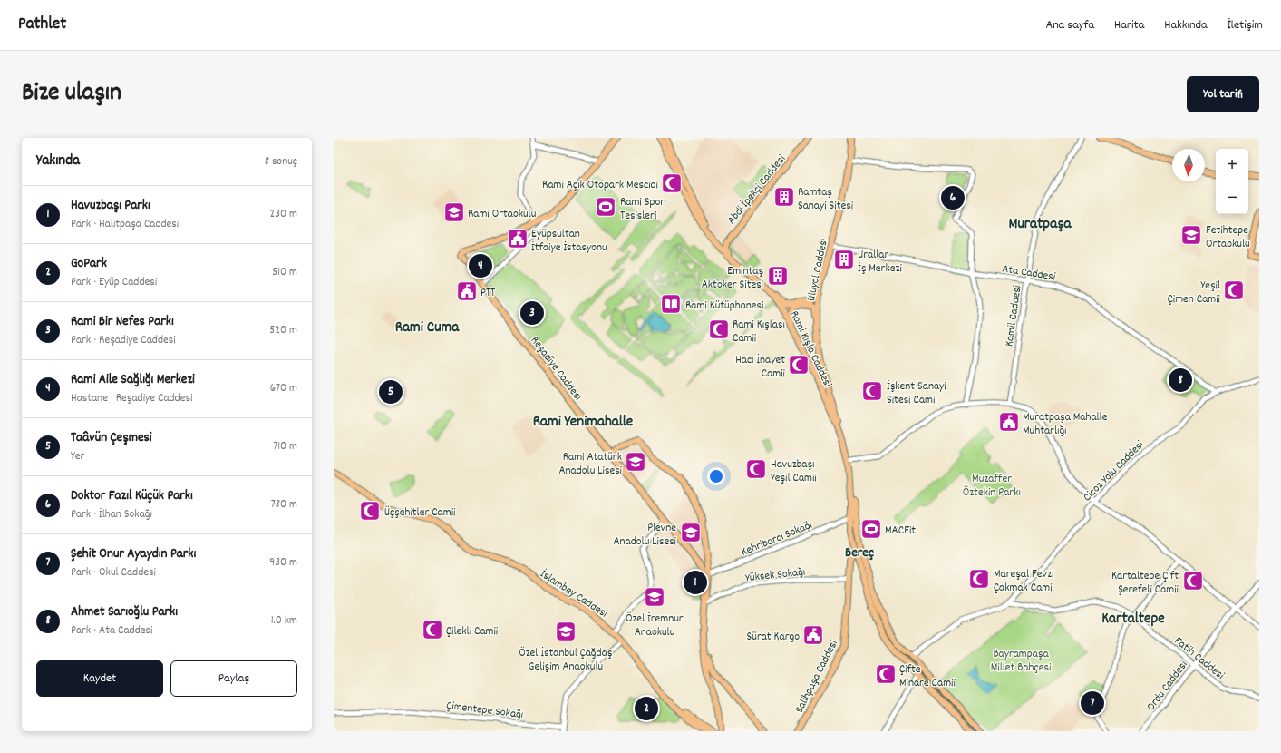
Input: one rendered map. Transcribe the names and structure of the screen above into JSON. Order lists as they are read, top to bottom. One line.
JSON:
{"streets":{"main road":["Abdi İpekçi Caddesi","Uluyol Caddesi","Rami Kışla Caddesi","Reşadiye Caddesi","İslambey Caddesi","Salihpaşa Caddesi"],"street":["Ata Caddesi","Kamil Caddesi","Cicoz Yolu Caddesi","Kehribarcı Sokağı","Yüksek Sokağı","Fatih Caddesi","Ordu Caddesi","Çimentepe Sokağı"]},"crossings":[["Abdi İpekçi Caddesi","Rami Kışla Caddesi"],["Uluyol Caddesi","Ata Caddesi"],["Ata Caddesi","Kamil Caddesi"],["Ata Caddesi","Cicoz Yolu Caddesi"],["Rami Kışla Caddesi","Kehribarcı Sokağı"],["Rami Kışla Caddesi","Salihpaşa Caddesi"],["Reşadiye Caddesi","Kehribarcı Sokağı"],["Cicoz Yolu Caddesi","Fatih Caddesi"],["Yüksek Sokağı","Salihpaşa Caddesi"],["Fatih Caddesi","Ordu Caddesi"]],"districts":["Muratpaşa","Rami Cuma","Rami Yenimahalle","Bereç","Kartaltepe"],"parks":["Muzaffer Öztekin Parkı","Bayrampaşa Millet Bahçesi"],"places":{"mosque":["Rami Açık Otopark Mescidi","Yeşil Çimen Camii","Rami Kışlası Camii","Hacı İnayet Camii","İşkent Sanayi Sitesi Camii","Havuzbaşı Yeşil Camii","Üçşehitler Camii","Mareşal Fevzi Çakmak Cami","Kartaltepe Çift Şerefeli Camii","Çilekli Camii","Çifte Minare Camii"],"building":["Ramtaş Sanayi Sitesi","Urallar İş Merkezi","Emintaş Aktoker Sitesi"],"sports":["Rami Spor Tesisleri","MACFit"],"school or university":["Rami Ortaokulu","Fetihtepe Ortaokulu","Rami Atatürk Anadolu Lisesi","Plevne Anadolu Lisesi","Özel İremnur Anaokulu","Özel İstanbul Çağdaş Gelişim Anaokulu"],"public building":["Eyüpsultan İtfaiye İstasyonu","PTT","Muratpaşa Mahalle Muhtarlığı","Sürat Kargo"],"library":["Rami Kütüphanesi"]},"north":"bottom","page":{"header":"Pathlet","nav":["Ana sayfa","Harita","Hakkında","İletişim"],"title":"Bize ulaşın","buttons":["Yol tarifi",["Kaydet","Paylaş"]],"heading":["Yakında","8 sonuç"],"map_buttons":["+","−"],"pins":["6","4","3","8","5","1","7","2"],"list":[{"mark":"1","name":"Havuzbaşı Parkı","note":"Park · Halitpaşa Caddesi","value":"230 m"},{"mark":"2","name":"GoPark","note":"Park · Eyüp Caddesi","value":"510 m"},{"mark":"3","name":"Rami Bir Nefes Parkı","note":"Park · Reşadiye Caddesi","value":"520 m"},{"mark":"4","name":"Rami Aile Sağlığı Merkezi","note":"Hastane · Reşadiye Caddesi","value":"670 m"},{"mark":"5","name":"Taâvün Çeşmesi","note":"Yer","value":"710 m"},{"mark":"6","name":"Doktor Fazıl Küçük Parkı","note":"Park · İlhan Sokağı","value":"780 m"},{"mark":"7","name":"Şehit Onur Ayaydın Parkı","note":"Park · Okul Caddesi","value":"930 m"},{"mark":"8","name":"Ahmet Sarıoğlu Parkı","note":"Park · Ata Caddesi","value":"1.0 km"}]}}
